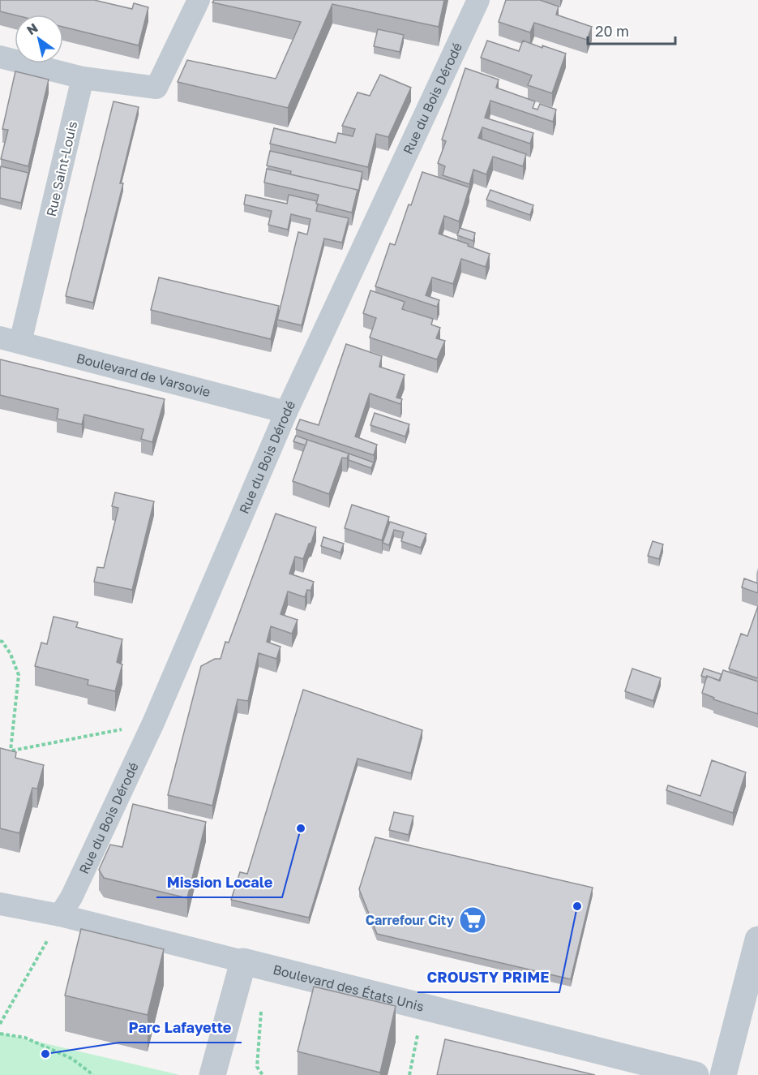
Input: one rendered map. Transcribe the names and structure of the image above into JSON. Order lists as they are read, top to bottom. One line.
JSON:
{"streets":{"street":["Rue du Bois Dérodé","Rue Saint-Louis","Boulevard de Varsovie","Boulevard des États Unis"]},"crossings":[["Rue du Bois Dérodé","Boulevard de Varsovie"],["Rue du Bois Dérodé","Boulevard des États Unis"],["Rue Saint-Louis","Boulevard de Varsovie"]],"places":{"other":["Mission Locale","CROUSTY PRIME","Parc Lafayette"],"supermarket":["Carrefour City"]},"scale_bar":"20 m","north":"top left"}
